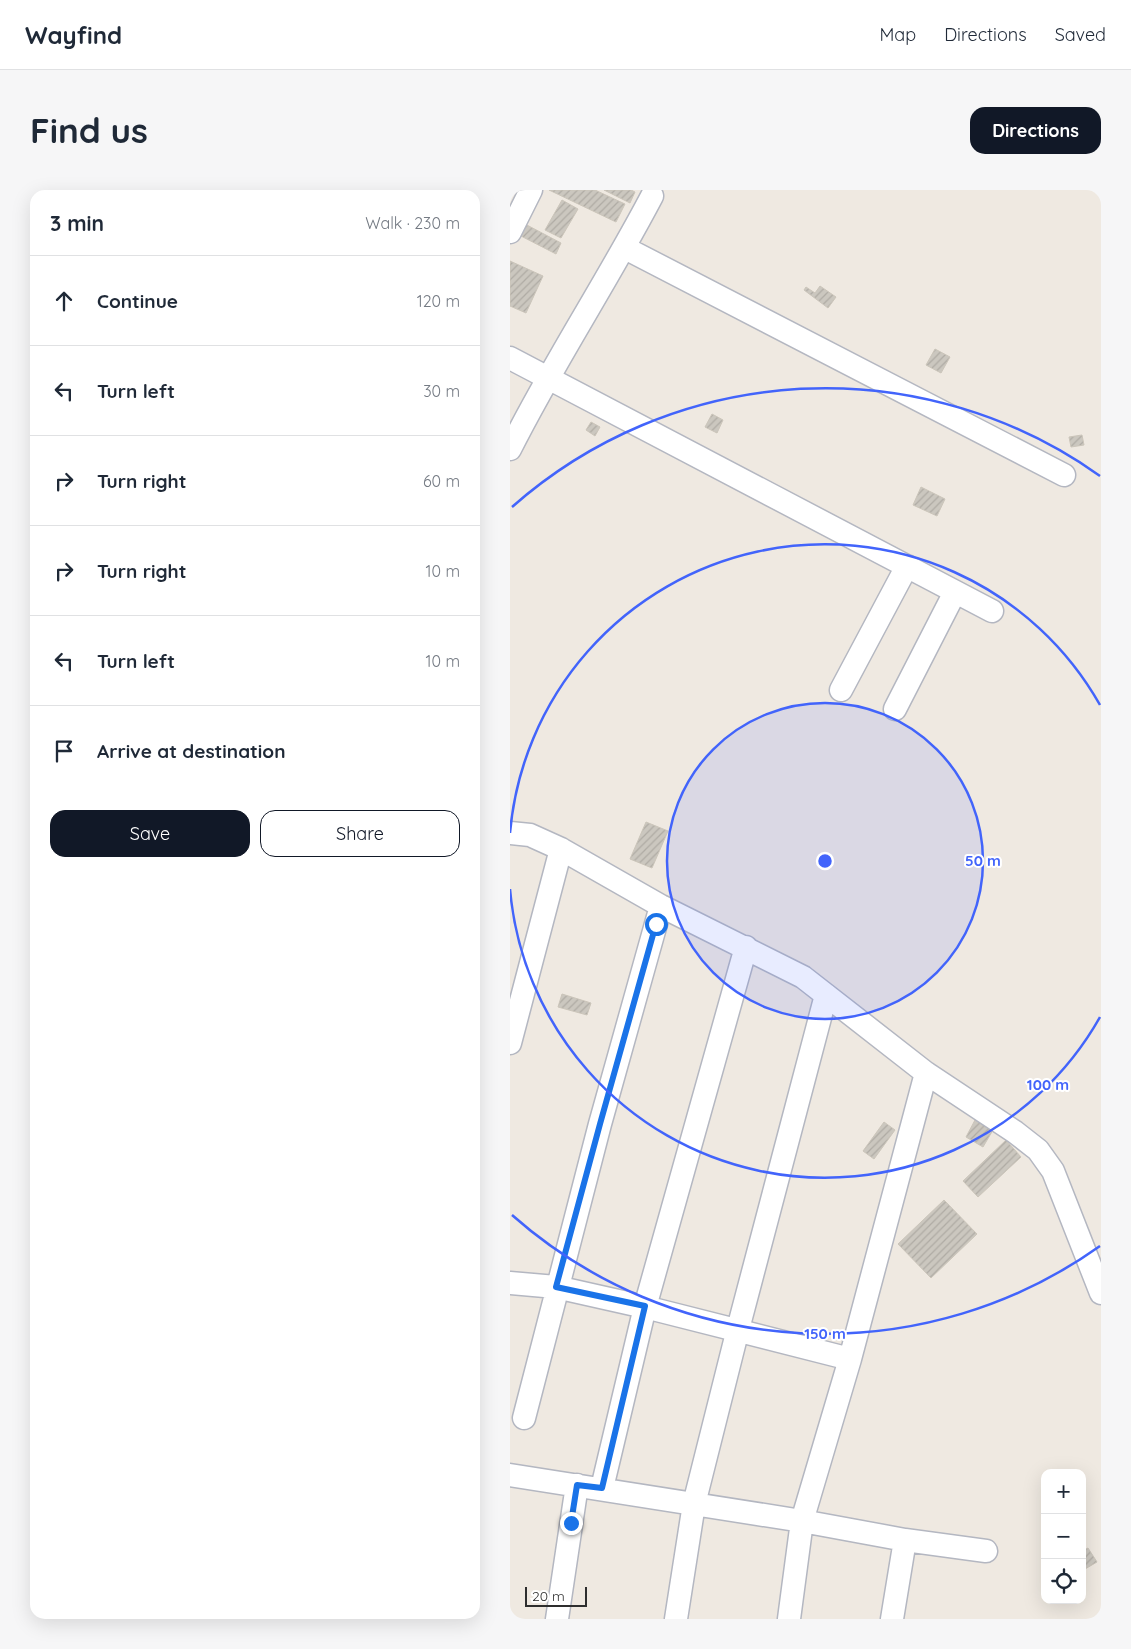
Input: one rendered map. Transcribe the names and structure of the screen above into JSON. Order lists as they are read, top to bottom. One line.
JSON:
{"scale_bar":"20 m","page":{"header":"Wayfind","nav":["Map","Directions","Saved"],"buttons":["Directions",["Save","Share"]],"title":"Find us","heading":["3 min","Walk · 230 m"],"list":[["Continue","120 m"],["Turn left","30 m"],["Turn right","60 m"],["Turn right","10 m"],["Turn left","10 m"],"Arrive at destination"],"map_buttons":["+","−"],"scale":"20 m"},"rings":["50 m","100 m","150 m"]}
